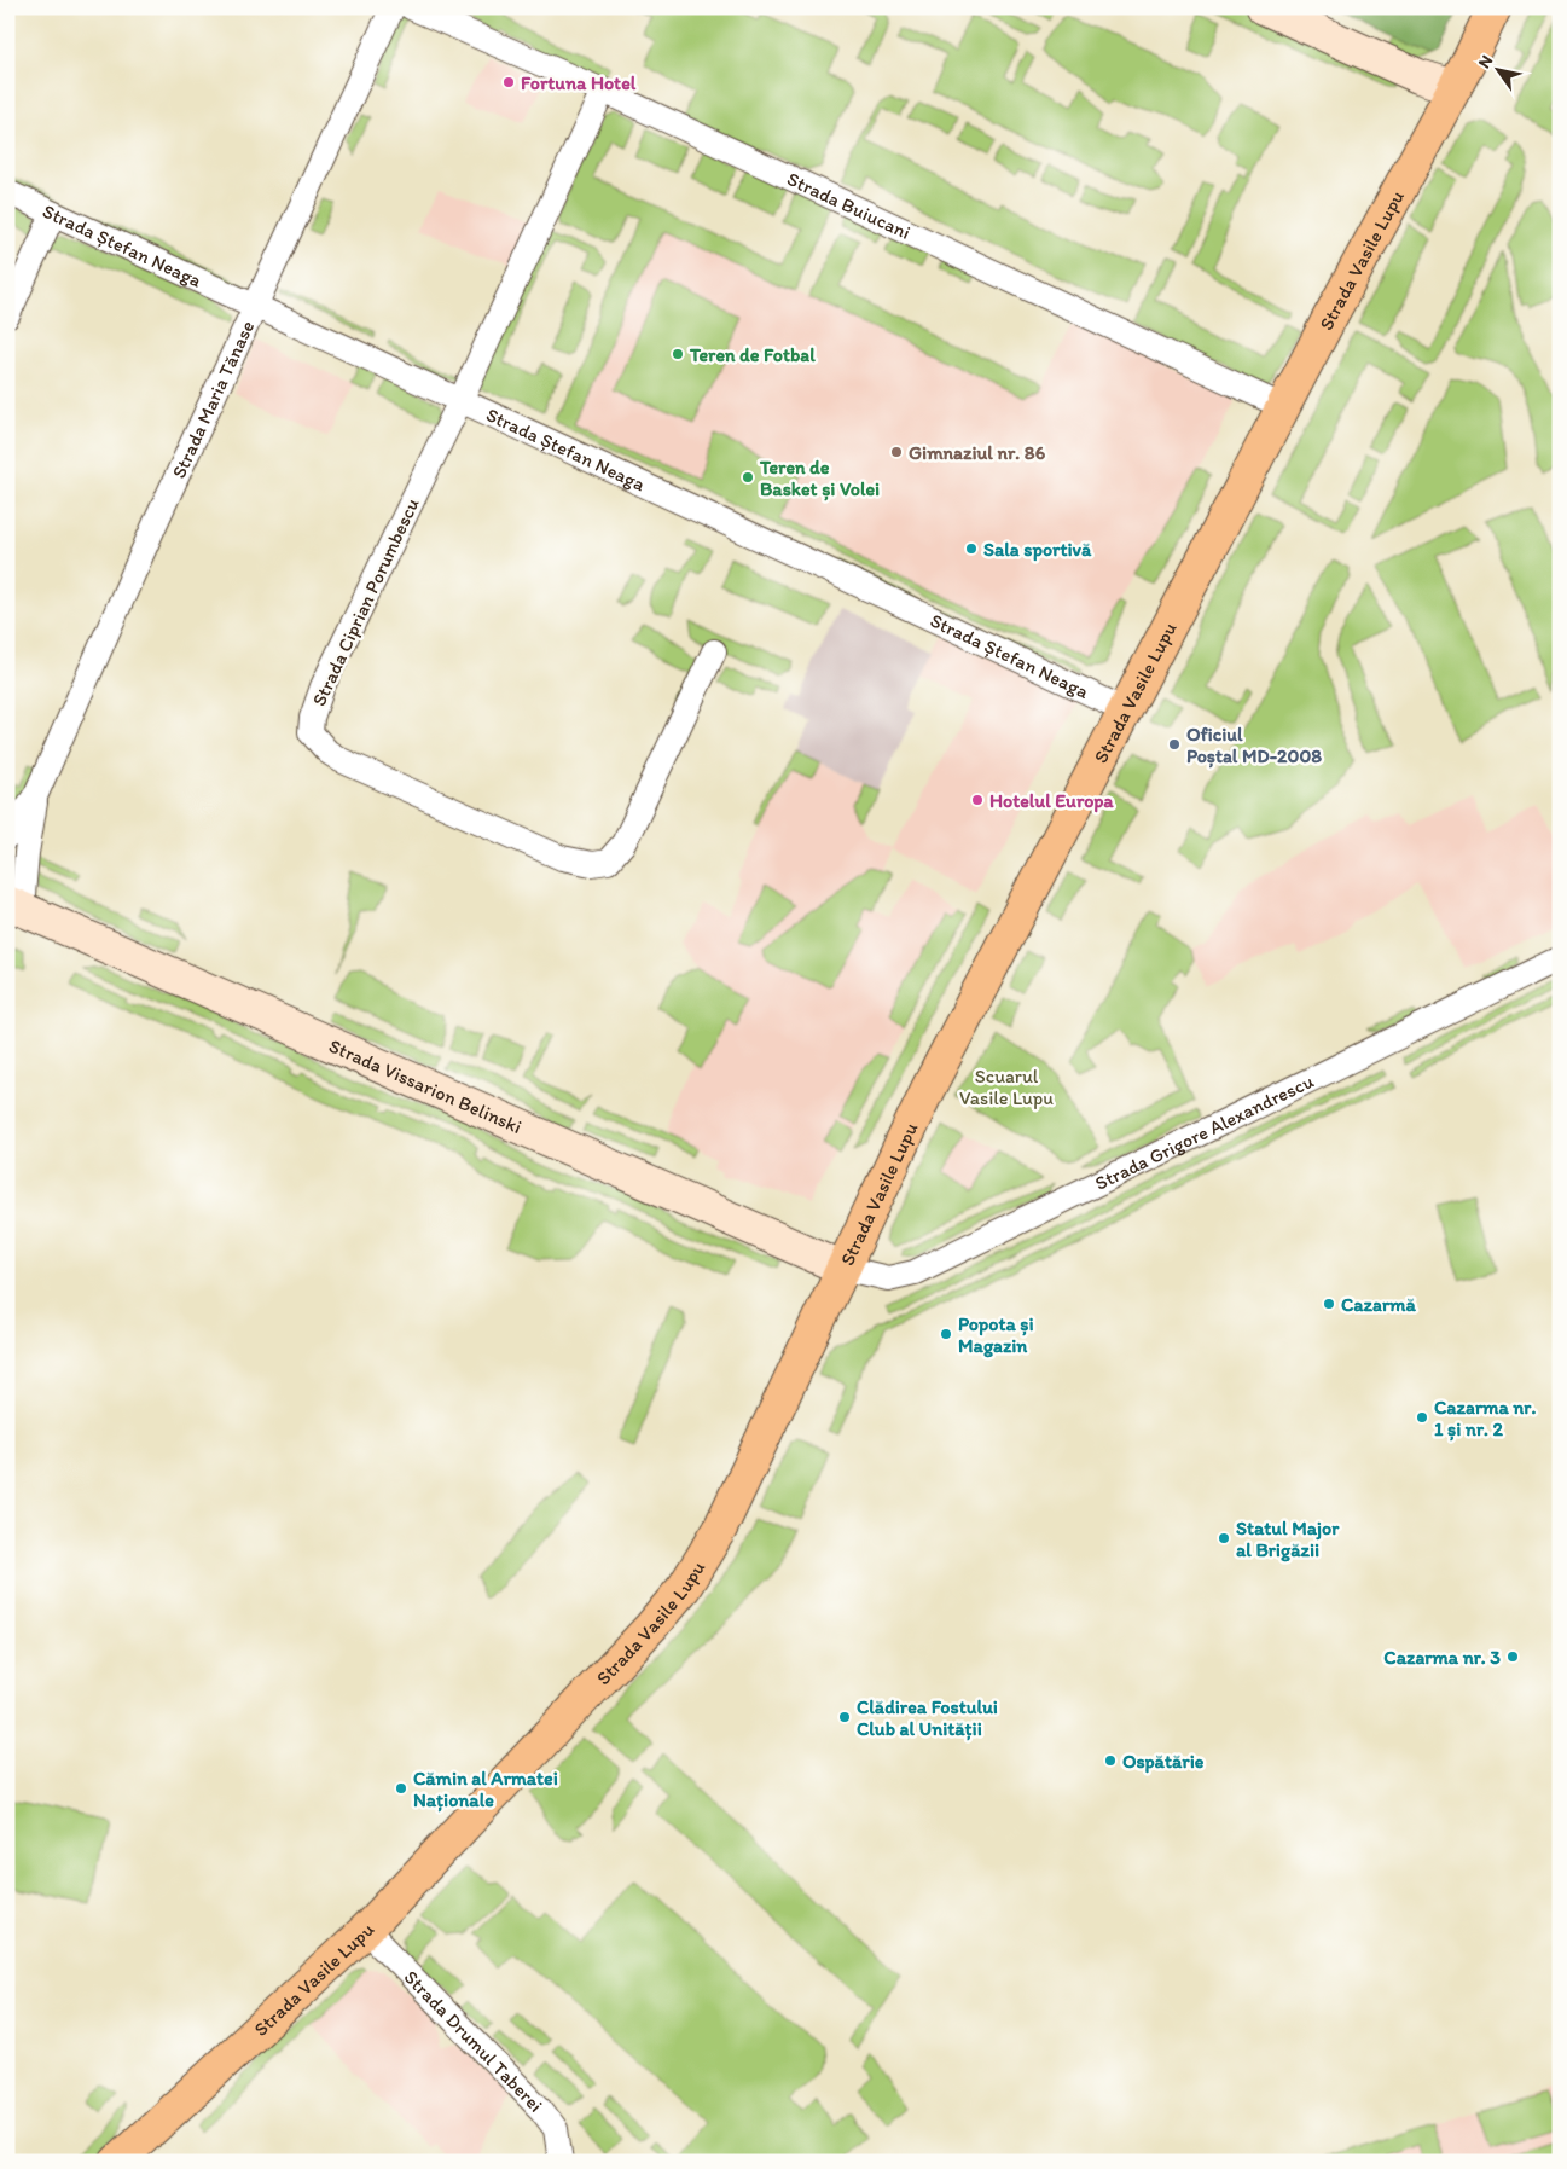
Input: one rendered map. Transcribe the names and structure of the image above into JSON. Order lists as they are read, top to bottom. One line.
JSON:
{"streets":{"main road":["Strada Vasile Lupu","Strada Vissarion Belinski"],"street":["Strada Buiucani","Strada Ștefan Neaga","Strada Maria Tănase","Strada Ciprian Porumbescu","Strada Grigore Alexandrescu","Strada Drumul Taberei"]},"crossings":[["Strada Buiucani","Strada Vasile Lupu"],["Strada Buiucani","Strada Ciprian Porumbescu"],["Strada Ștefan Neaga","Strada Vasile Lupu"],["Strada Ștefan Neaga","Strada Maria Tănase"],["Strada Ștefan Neaga","Strada Ciprian Porumbescu"],["Strada Vasile Lupu","Strada Vissarion Belinski"],["Strada Vasile Lupu","Strada Grigore Alexandrescu"],["Strada Vasile Lupu","Strada Drumul Taberei"],["Strada Maria Tănase","Strada Vissarion Belinski"],["Strada Vissarion Belinski","Strada Grigore Alexandrescu"]],"parks":["Scuarul Vasile Lupu"],"places":["Fortuna Hotel","Teren de Fotbal","Gimnaziul nr. 86","Teren de Basket și Volei","Sala sportivă","Oficiul Poștal MD-2008","Hotelul Europa","Cazarmă","Popota și Magazin","Cazarma nr. 1 și nr. 2","Statul Major al Brigăzii","Cazarma nr. 3","Clădirea Fostului Club al Unității","Ospătărie","Cămin al Armatei Naționale"],"north":"top left"}
